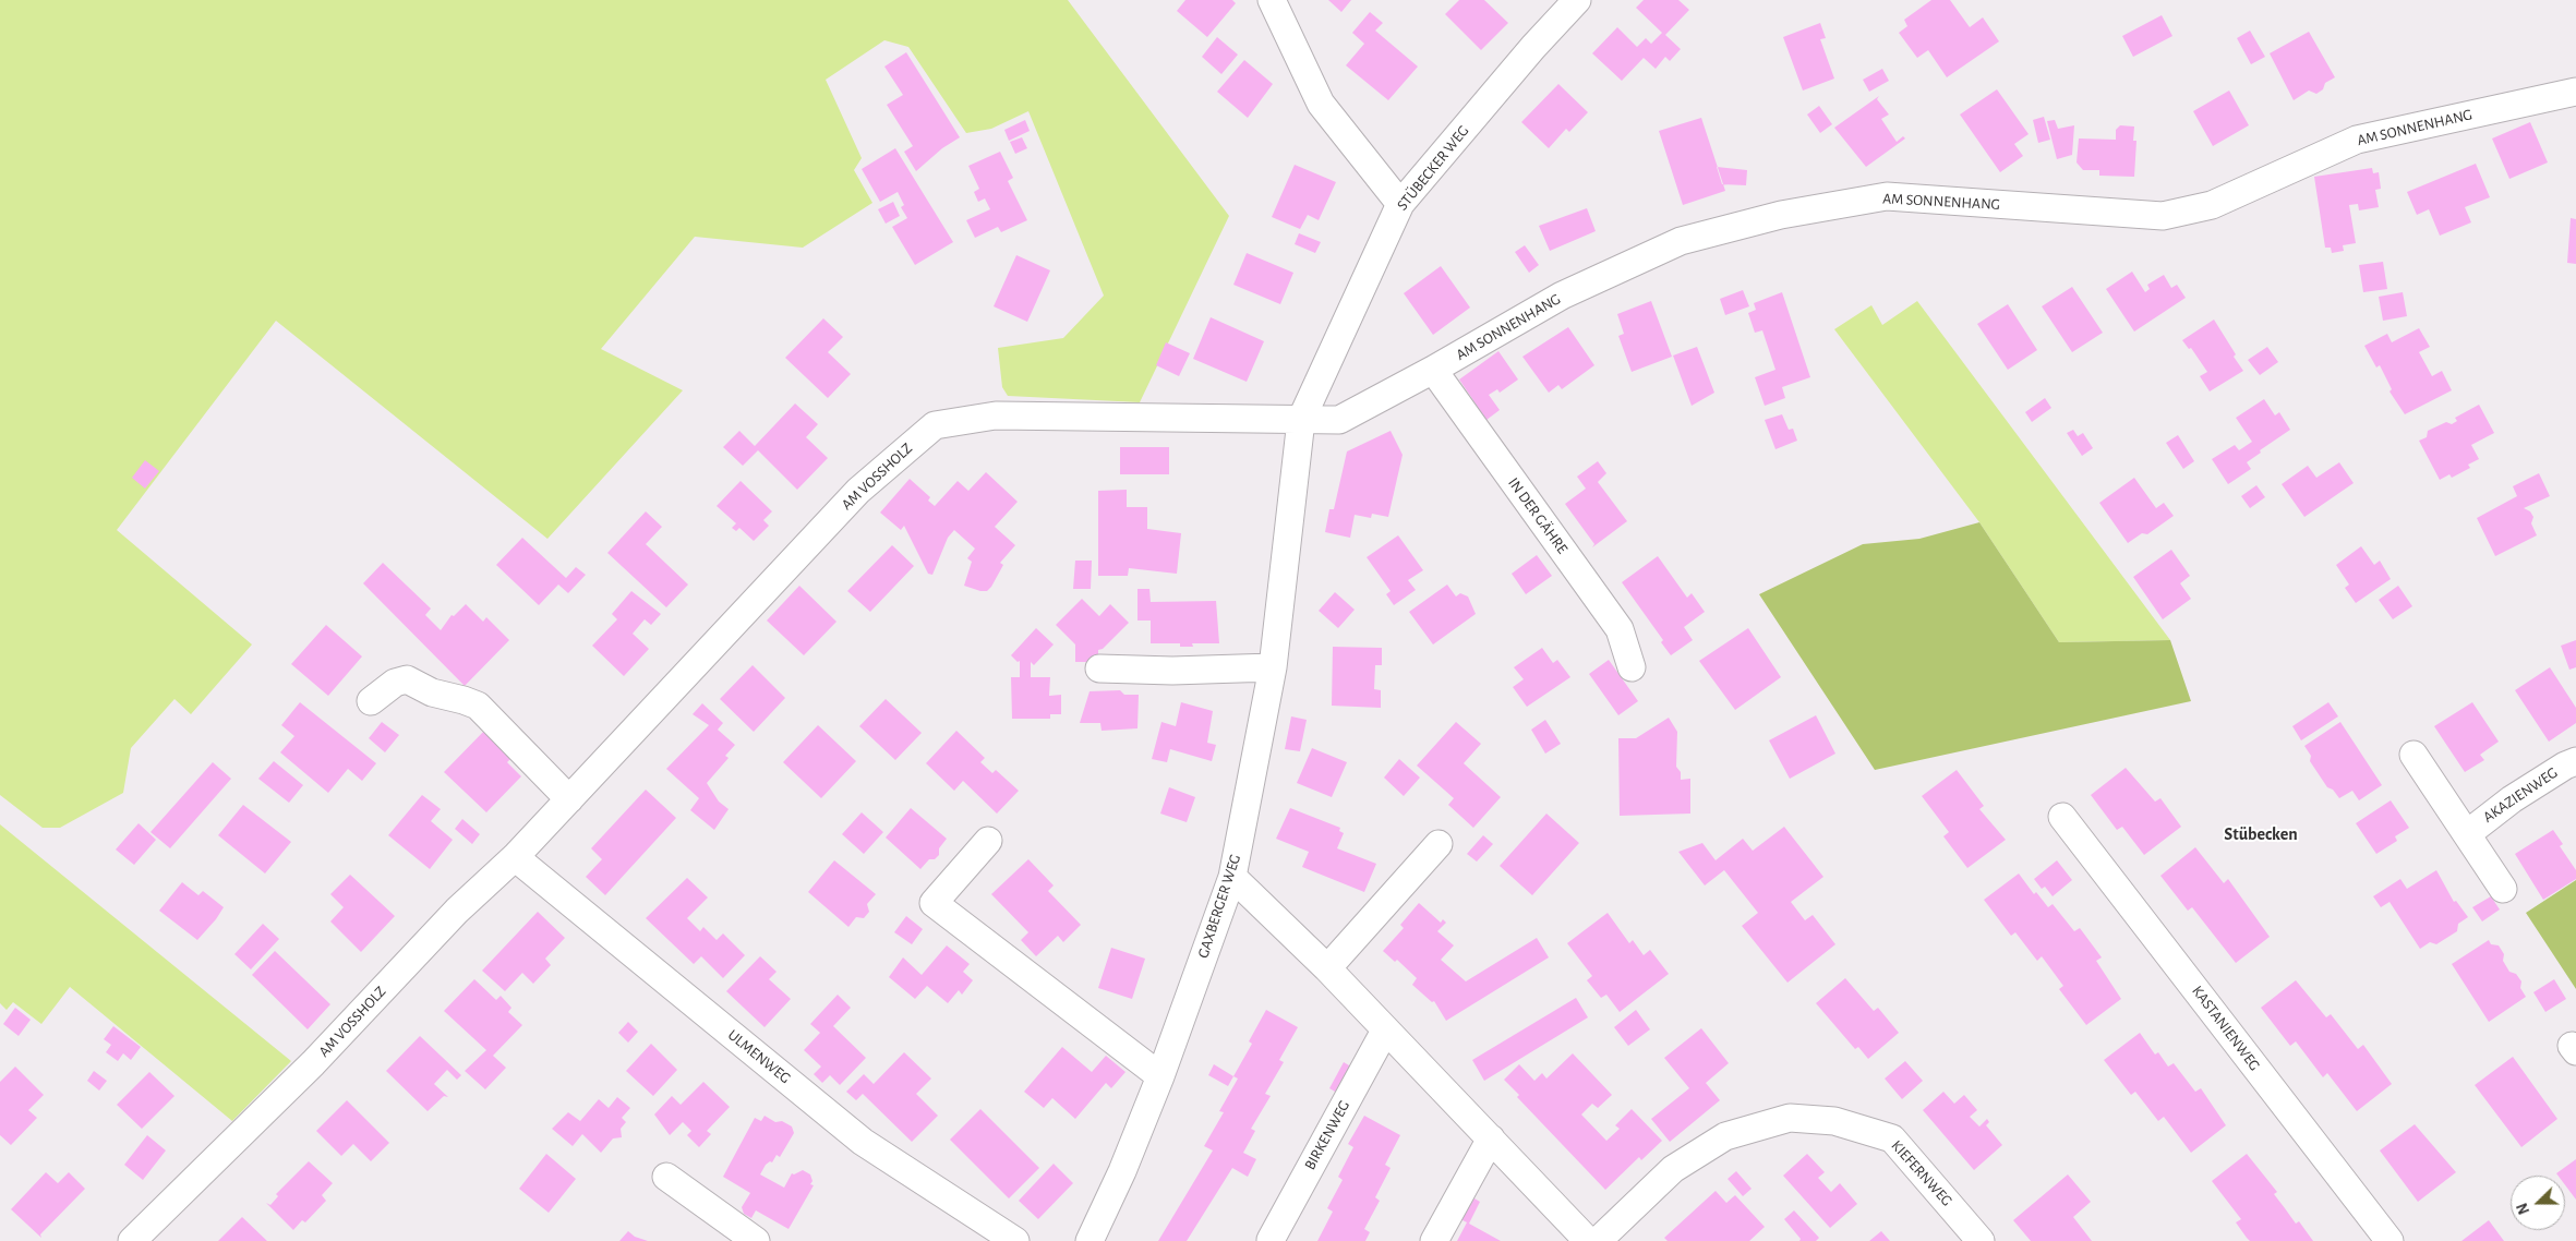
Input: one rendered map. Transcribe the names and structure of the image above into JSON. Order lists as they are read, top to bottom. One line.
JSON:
{"streets":{"street":["AM SONNENHANG","STÜBECKER WEG","AM VOSSHOLZ","IN DER GÄHRE","AKAZIENWEG","GAXBERGER WEG","KASTANIENWEG","ULMENWEG","BIRKENWEG","KIEFERNWEG"]},"crossings":[["AM SONNENHANG","STÜBECKER WEG"],["AM SONNENHANG","AM VOSSHOLZ"],["AM SONNENHANG","IN DER GÄHRE"],["AM SONNENHANG","GAXBERGER WEG"],["STÜBECKER WEG","AM VOSSHOLZ"],["STÜBECKER WEG","GAXBERGER WEG"],["AM VOSSHOLZ","GAXBERGER WEG"],["AM VOSSHOLZ","ULMENWEG"]],"districts":["Stübecken"],"north":"left"}
